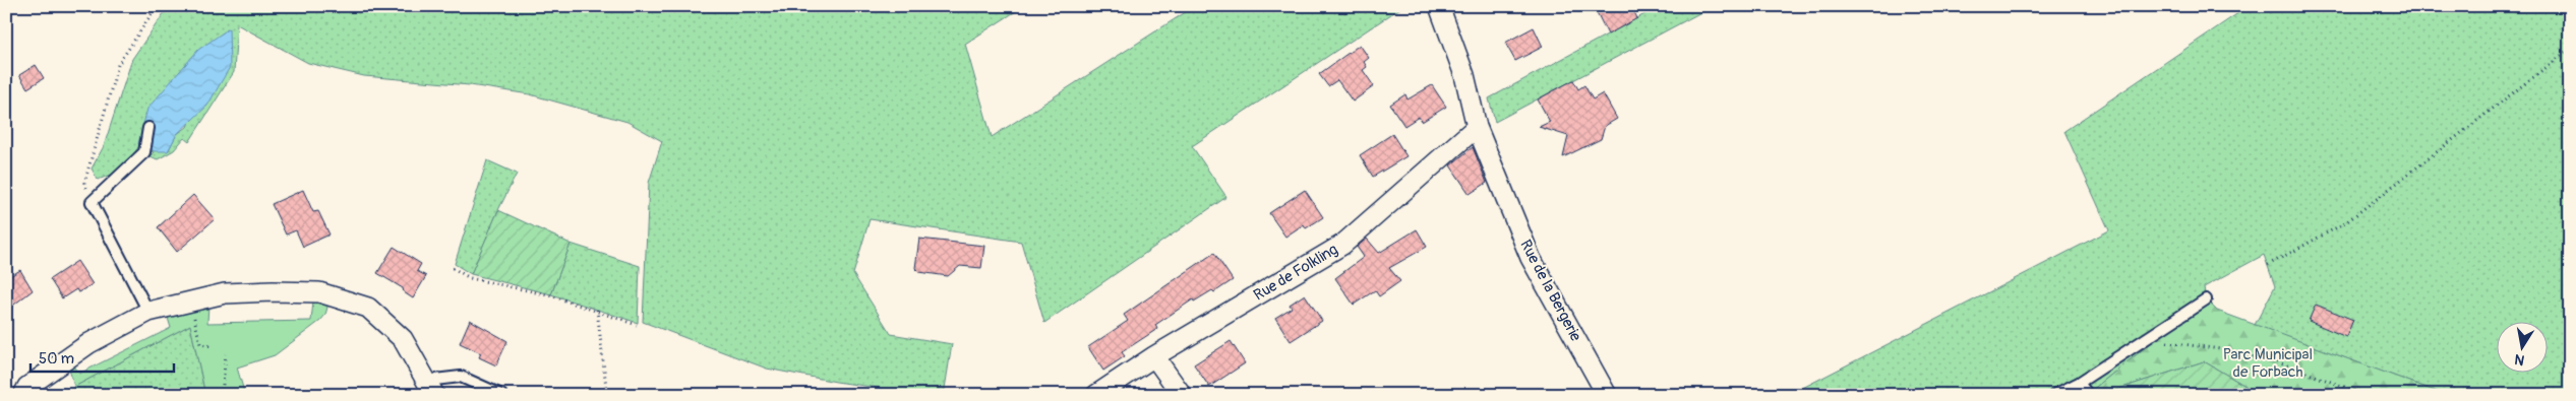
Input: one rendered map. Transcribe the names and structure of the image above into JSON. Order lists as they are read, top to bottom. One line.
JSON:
{"streets":{"street":["Rue de Folkling","Rue de la Bergerie"]},"crossings":[["Rue de Folkling","Rue de la Bergerie"]],"parks":["Parc Municipal de Forbach"],"scale_bar":"50 m","north":"bottom"}
